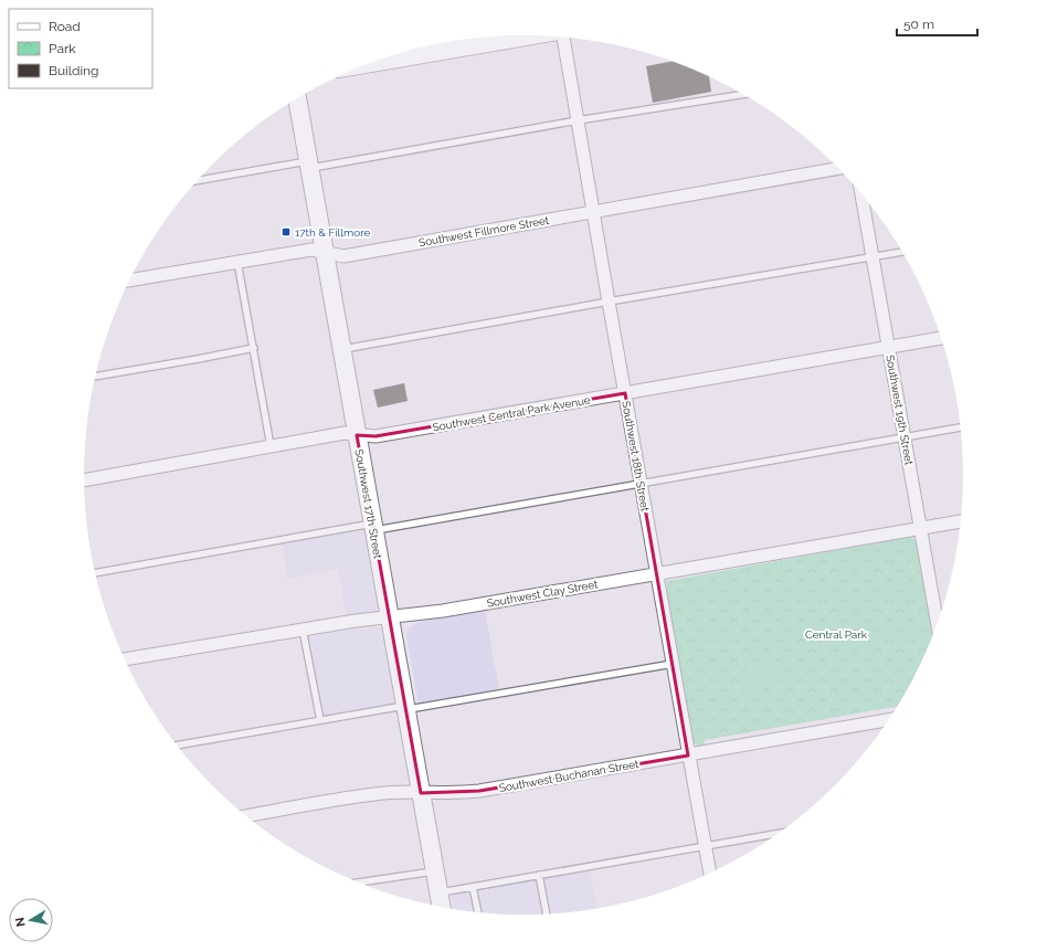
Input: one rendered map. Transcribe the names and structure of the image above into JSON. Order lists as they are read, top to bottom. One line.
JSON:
{"streets":{"main road":["Southwest 17th Street"],"street":["Southwest Fillmore Street","Southwest 19th Street","Southwest Central Park Avenue","Southwest 18th Street","Southwest Clay Street","Southwest Buchanan Street"]},"crossings":[["Southwest Fillmore Street","Southwest 18th Street"],["Southwest Fillmore Street","Southwest 17th Street"],["Southwest 19th Street","Southwest Central Park Avenue"],["Southwest 19th Street","Southwest Clay Street"],["Southwest Central Park Avenue","Southwest 18th Street"],["Southwest Central Park Avenue","Southwest 17th Street"],["Southwest 18th Street","Southwest Clay Street"],["Southwest 18th Street","Southwest Buchanan Street"],["Southwest 17th Street","Southwest Clay Street"],["Southwest 17th Street","Southwest Buchanan Street"]],"parks":["Central Park"],"places":{"transit":["17th & Fillmore"]},"legend":["Road","Park","Building"],"scale_bar":"50 m","north":"left"}
